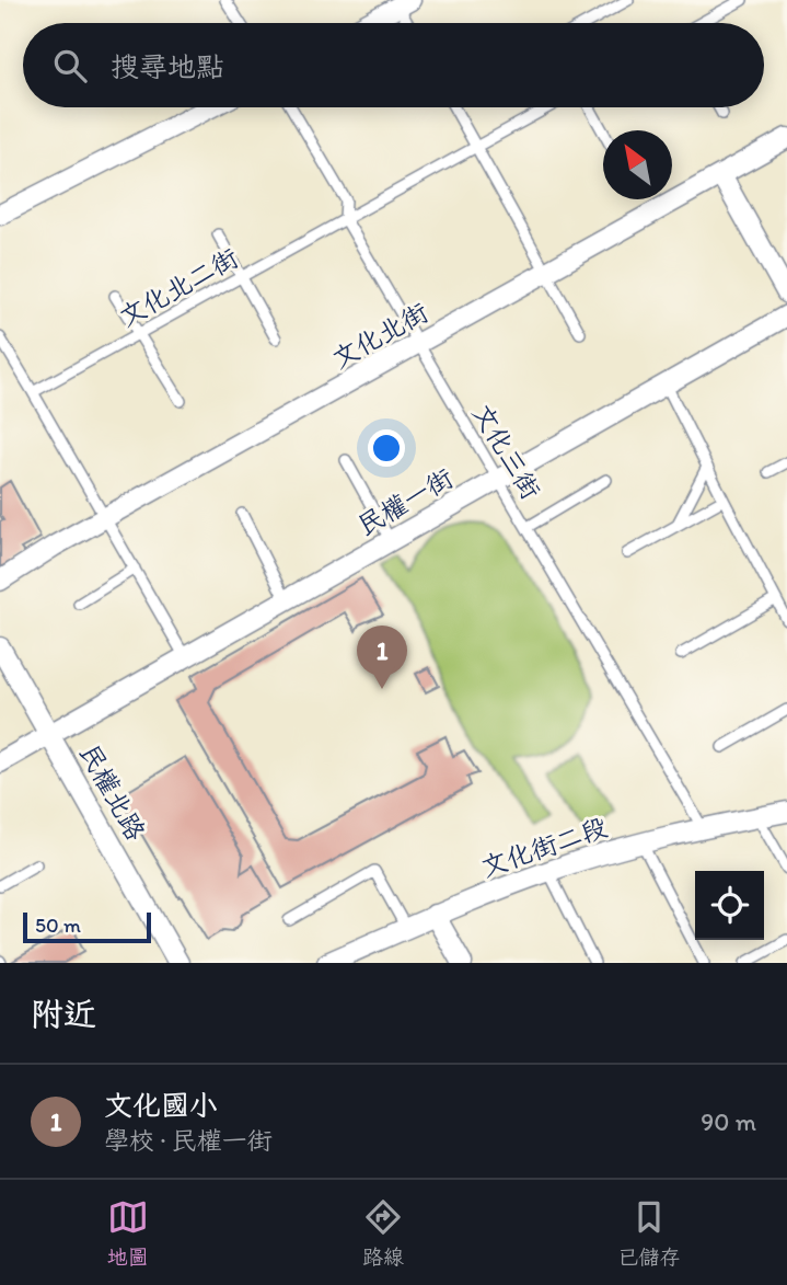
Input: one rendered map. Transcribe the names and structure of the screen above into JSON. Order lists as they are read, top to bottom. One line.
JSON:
{"streets":{"street":["文化北街","民權一街","民權北路","文化街二段"],"lane":["文化北二街","文化三街"]},"crossings":[["文化北二街","文化三街"],["文化北街","文化三街"],["文化三街","民權一街"],["文化三街","文化街二段"],["民權一街","民權北路"]],"scale_bar":"50 m","north":"top left","page":{"search":"搜尋地點","pins":"1","scale":"50 m","heading":"附近","list":[{"mark":"1","name":"文化國小","note":"學校 · 民權一街","value":"90 m"}],"nav":["地圖","路線","已儲存"]}}
